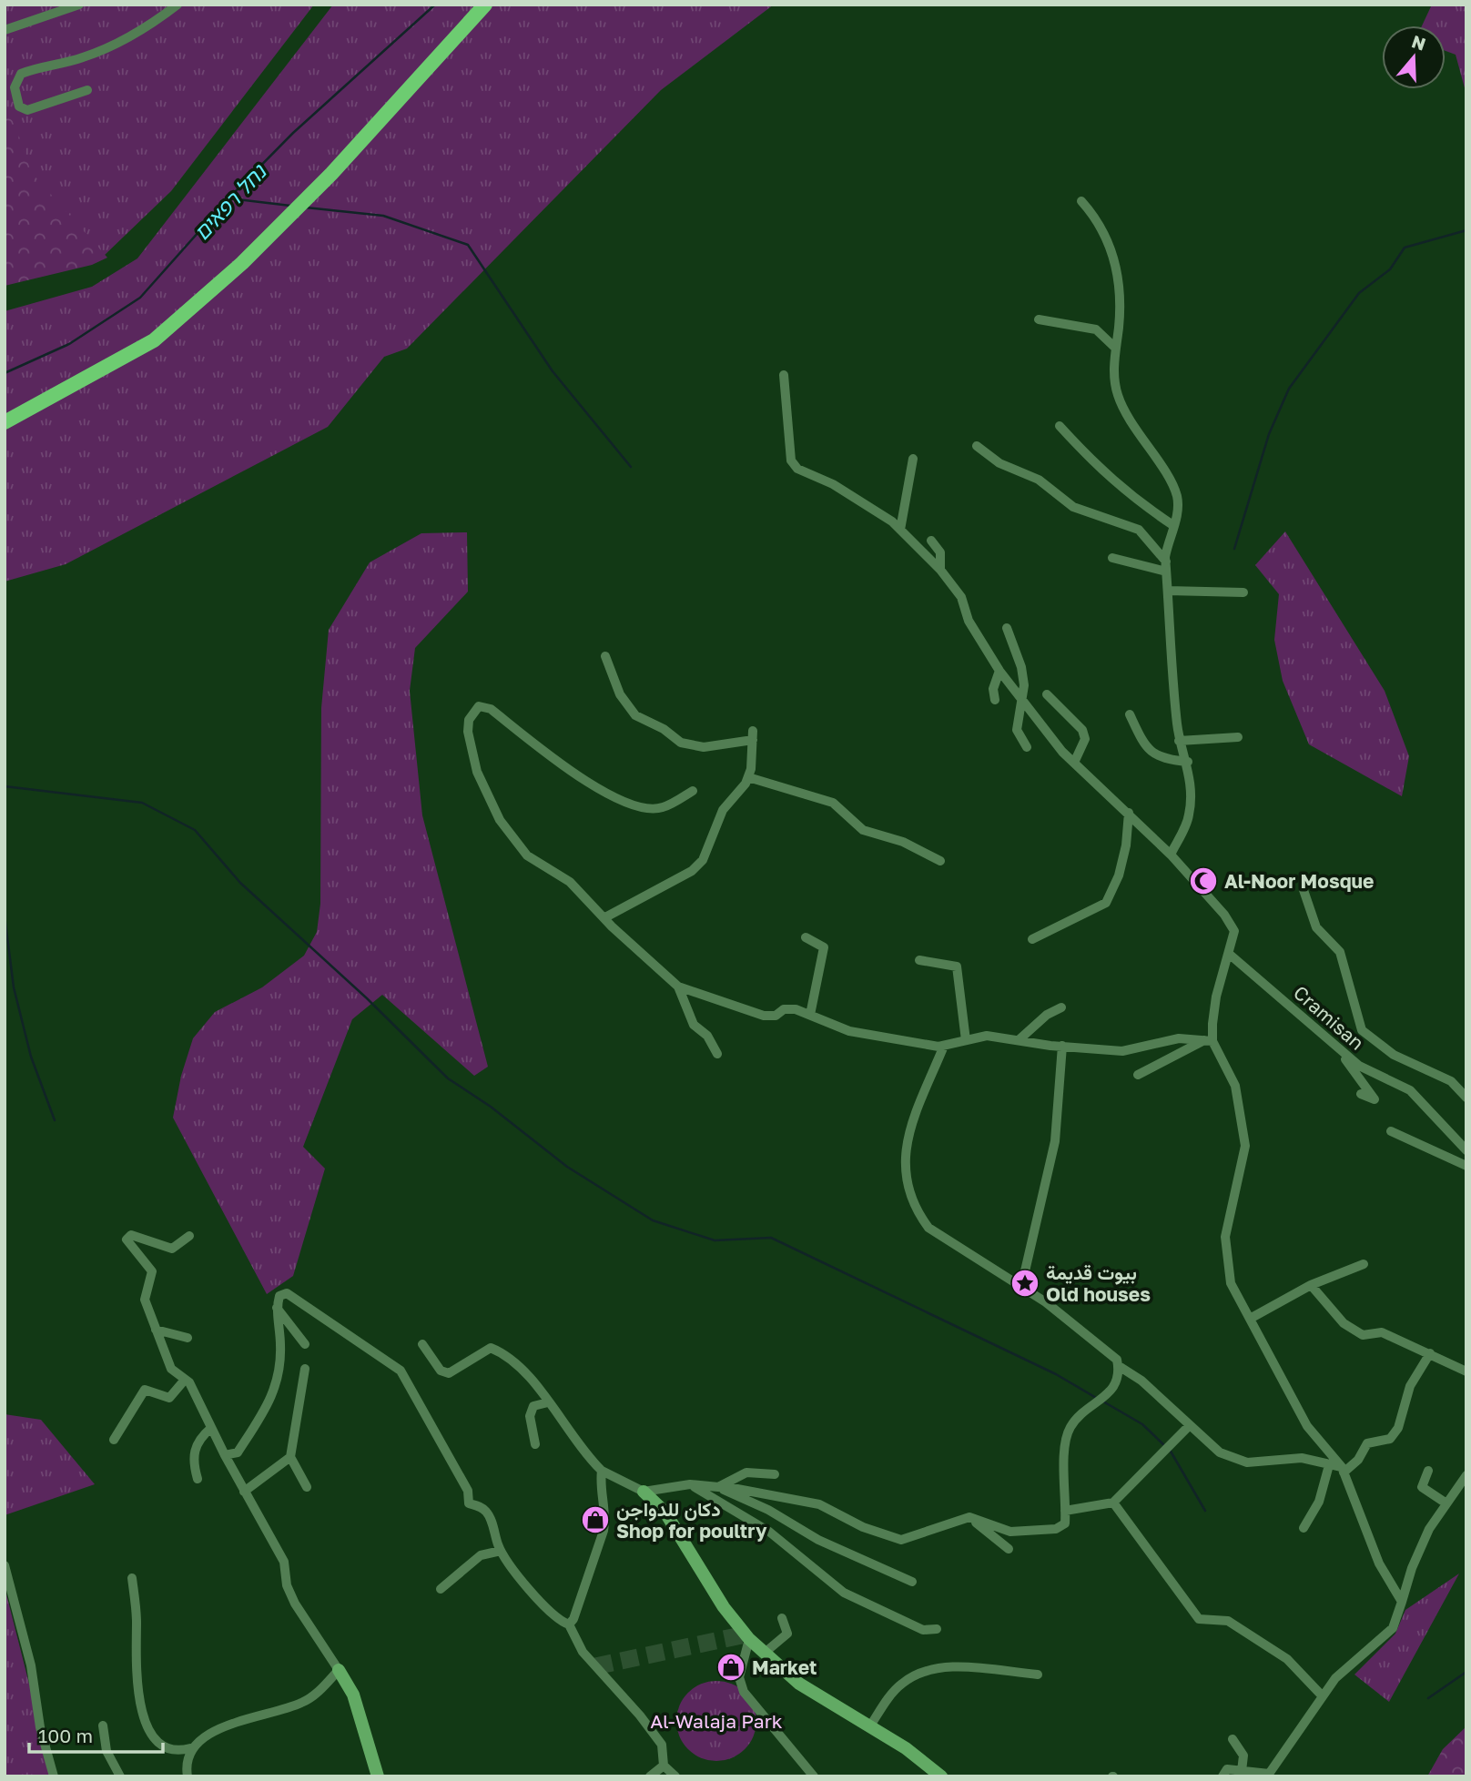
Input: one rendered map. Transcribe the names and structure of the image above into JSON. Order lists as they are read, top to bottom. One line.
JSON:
{"streets":{"street":["Cramisan"]},"water":["נחל רפאים"],"parks":["Al-Walaja Park"],"places":{"mosque":["Al-Noor Mosque"],"place":["بيوت قديمة Old houses"],"shop":["دكان للدواجن Shop for poultry","Market"]},"scale_bar":"100 m","north":"top"}
